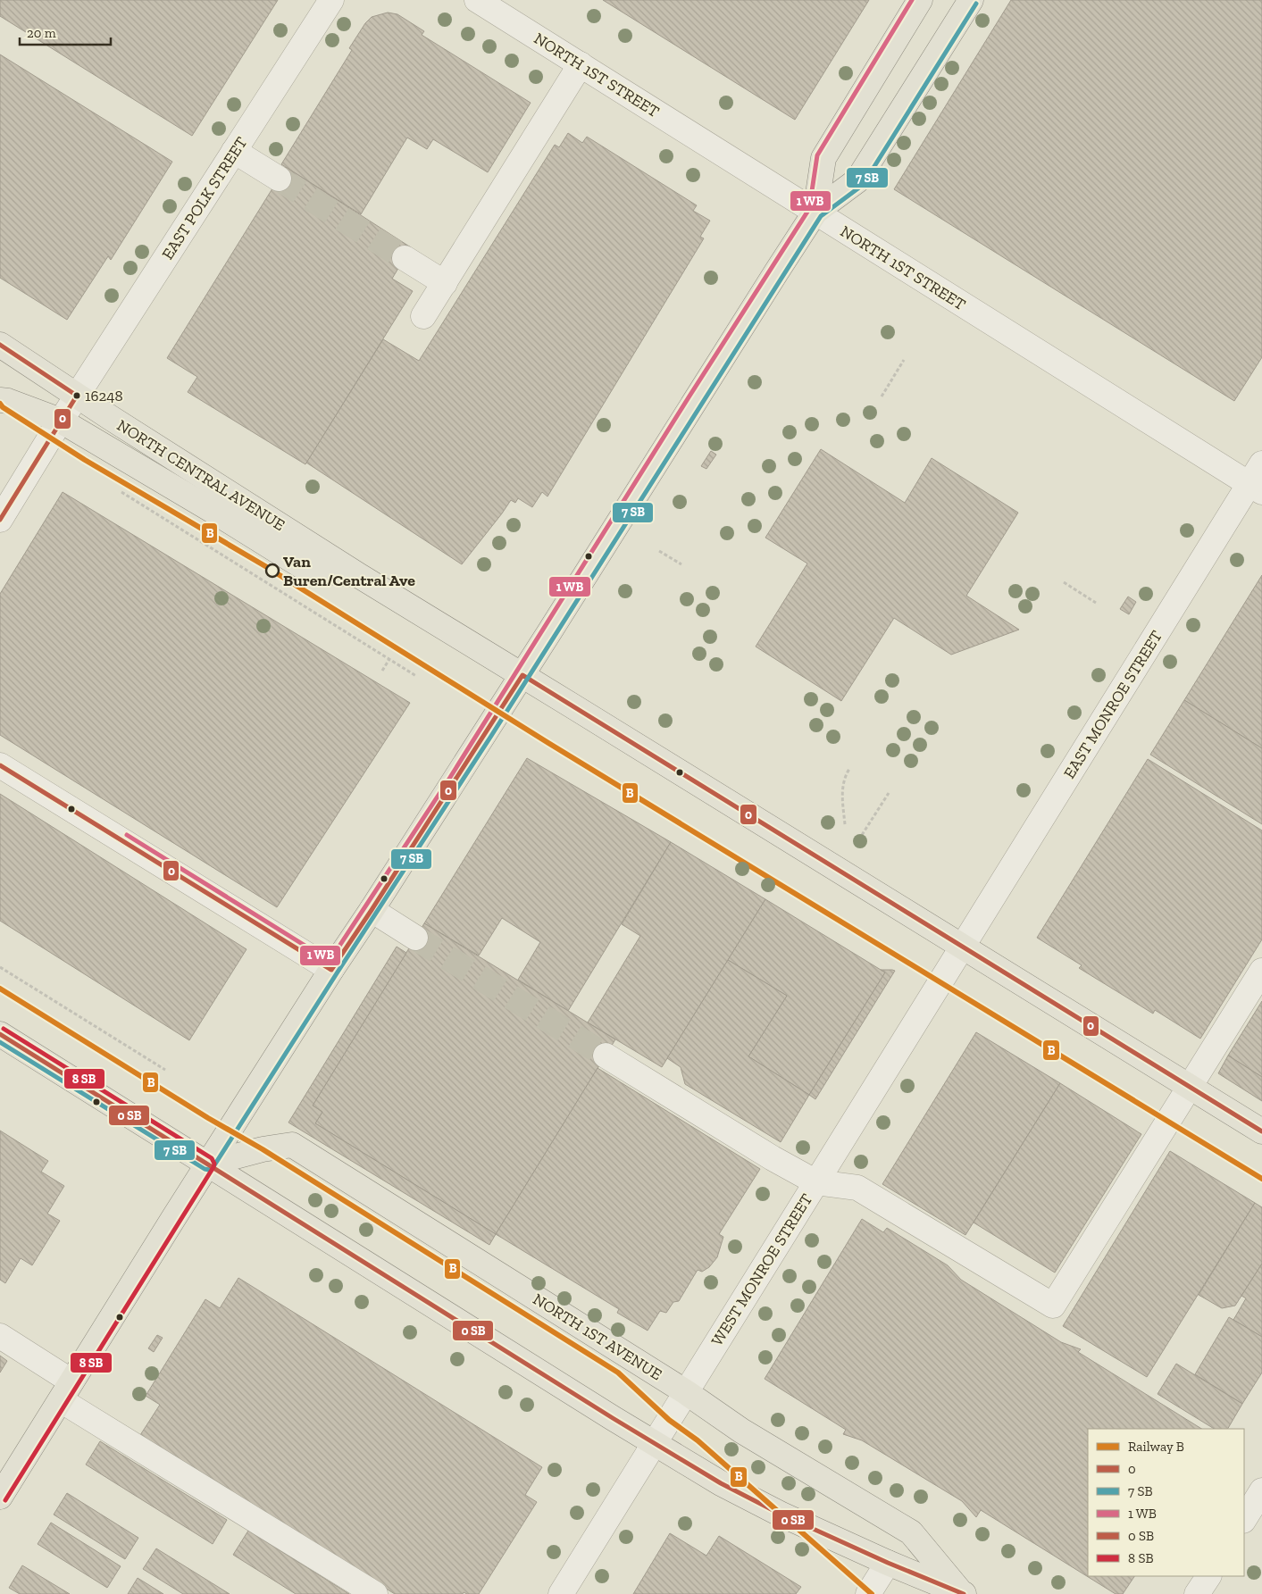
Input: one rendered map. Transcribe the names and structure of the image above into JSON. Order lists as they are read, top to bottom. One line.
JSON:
{"streets":{"main road":["NORTH CENTRAL AVENUE","NORTH 1ST AVENUE"],"street":["NORTH 1ST STREET","EAST POLK STREET","EAST MONROE STREET","WEST MONROE STREET"]},"crossings":[["NORTH 1ST STREET","EAST MONROE STREET"],["EAST POLK STREET","NORTH CENTRAL AVENUE"],["NORTH CENTRAL AVENUE","EAST MONROE STREET"],["NORTH CENTRAL AVENUE","WEST MONROE STREET"],["EAST MONROE STREET","WEST MONROE STREET"],["WEST MONROE STREET","NORTH 1ST AVENUE"]],"places":["16248","Van Buren/Central Ave"],"lines":["transit line 0","rail line B"],"legend":["Railway B","0","7 SB","1 WB","0 SB","8 SB"],"scale_bar":"20 m"}
